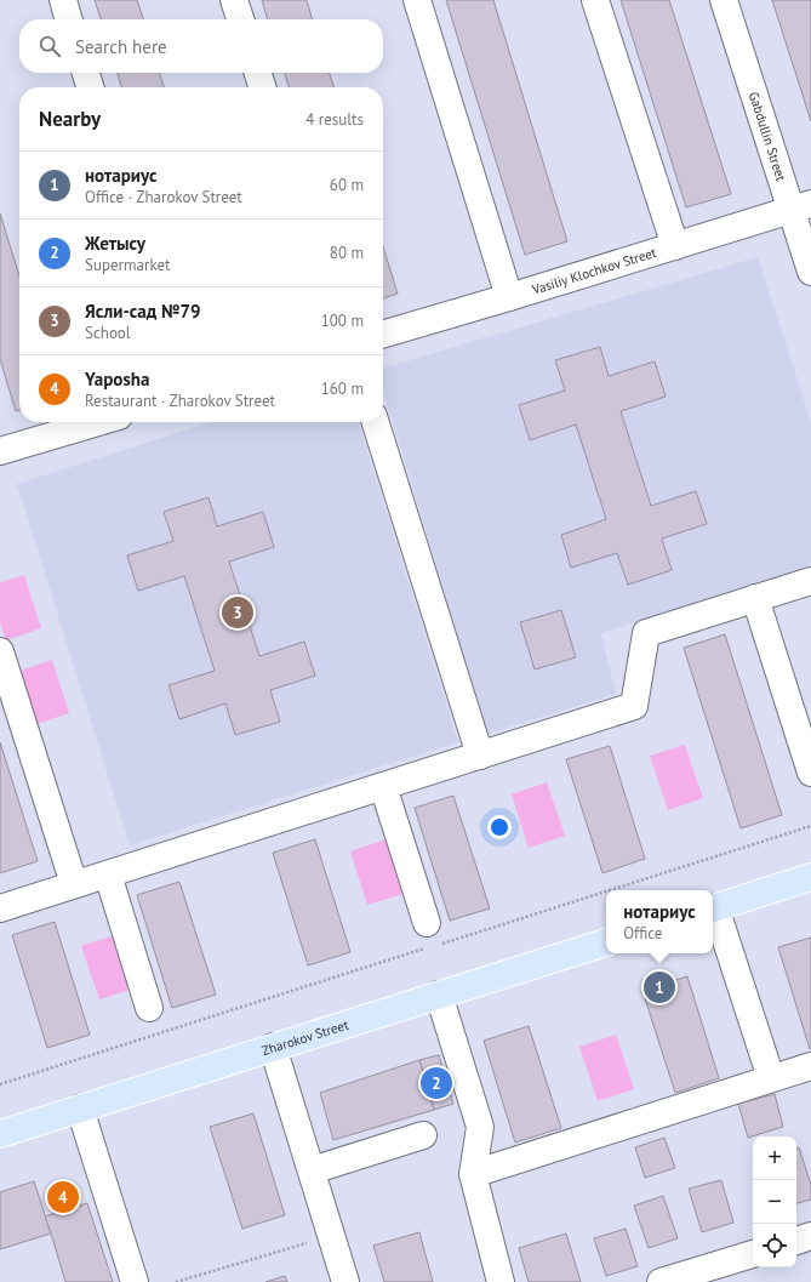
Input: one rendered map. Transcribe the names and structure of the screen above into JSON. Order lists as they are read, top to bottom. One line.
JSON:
{"streets":{"main road":["Zharokov Street"],"street":["Gabdullin Street","Vasiliy Klochkov Street"]},"crossings":[["Gabdullin Street","Vasiliy Klochkov Street"]],"page":{"search":"Search here","heading":["Nearby","4 results"],"list":[{"mark":"1","name":"нотариус","note":"Office · Zharokov Street","value":"60 m"},{"mark":"2","name":"Жетысу","note":"Supermarket","value":"80 m"},{"mark":"3","name":"Ясли-сад №79","note":"School","value":"100 m"},{"mark":"4","name":"Yaposha","note":"Restaurant · Zharokov Street","value":"160 m"}],"pins":["3","1","2","4"],"popup":["нотариус","Office"],"map_buttons":["+","−"]}}
